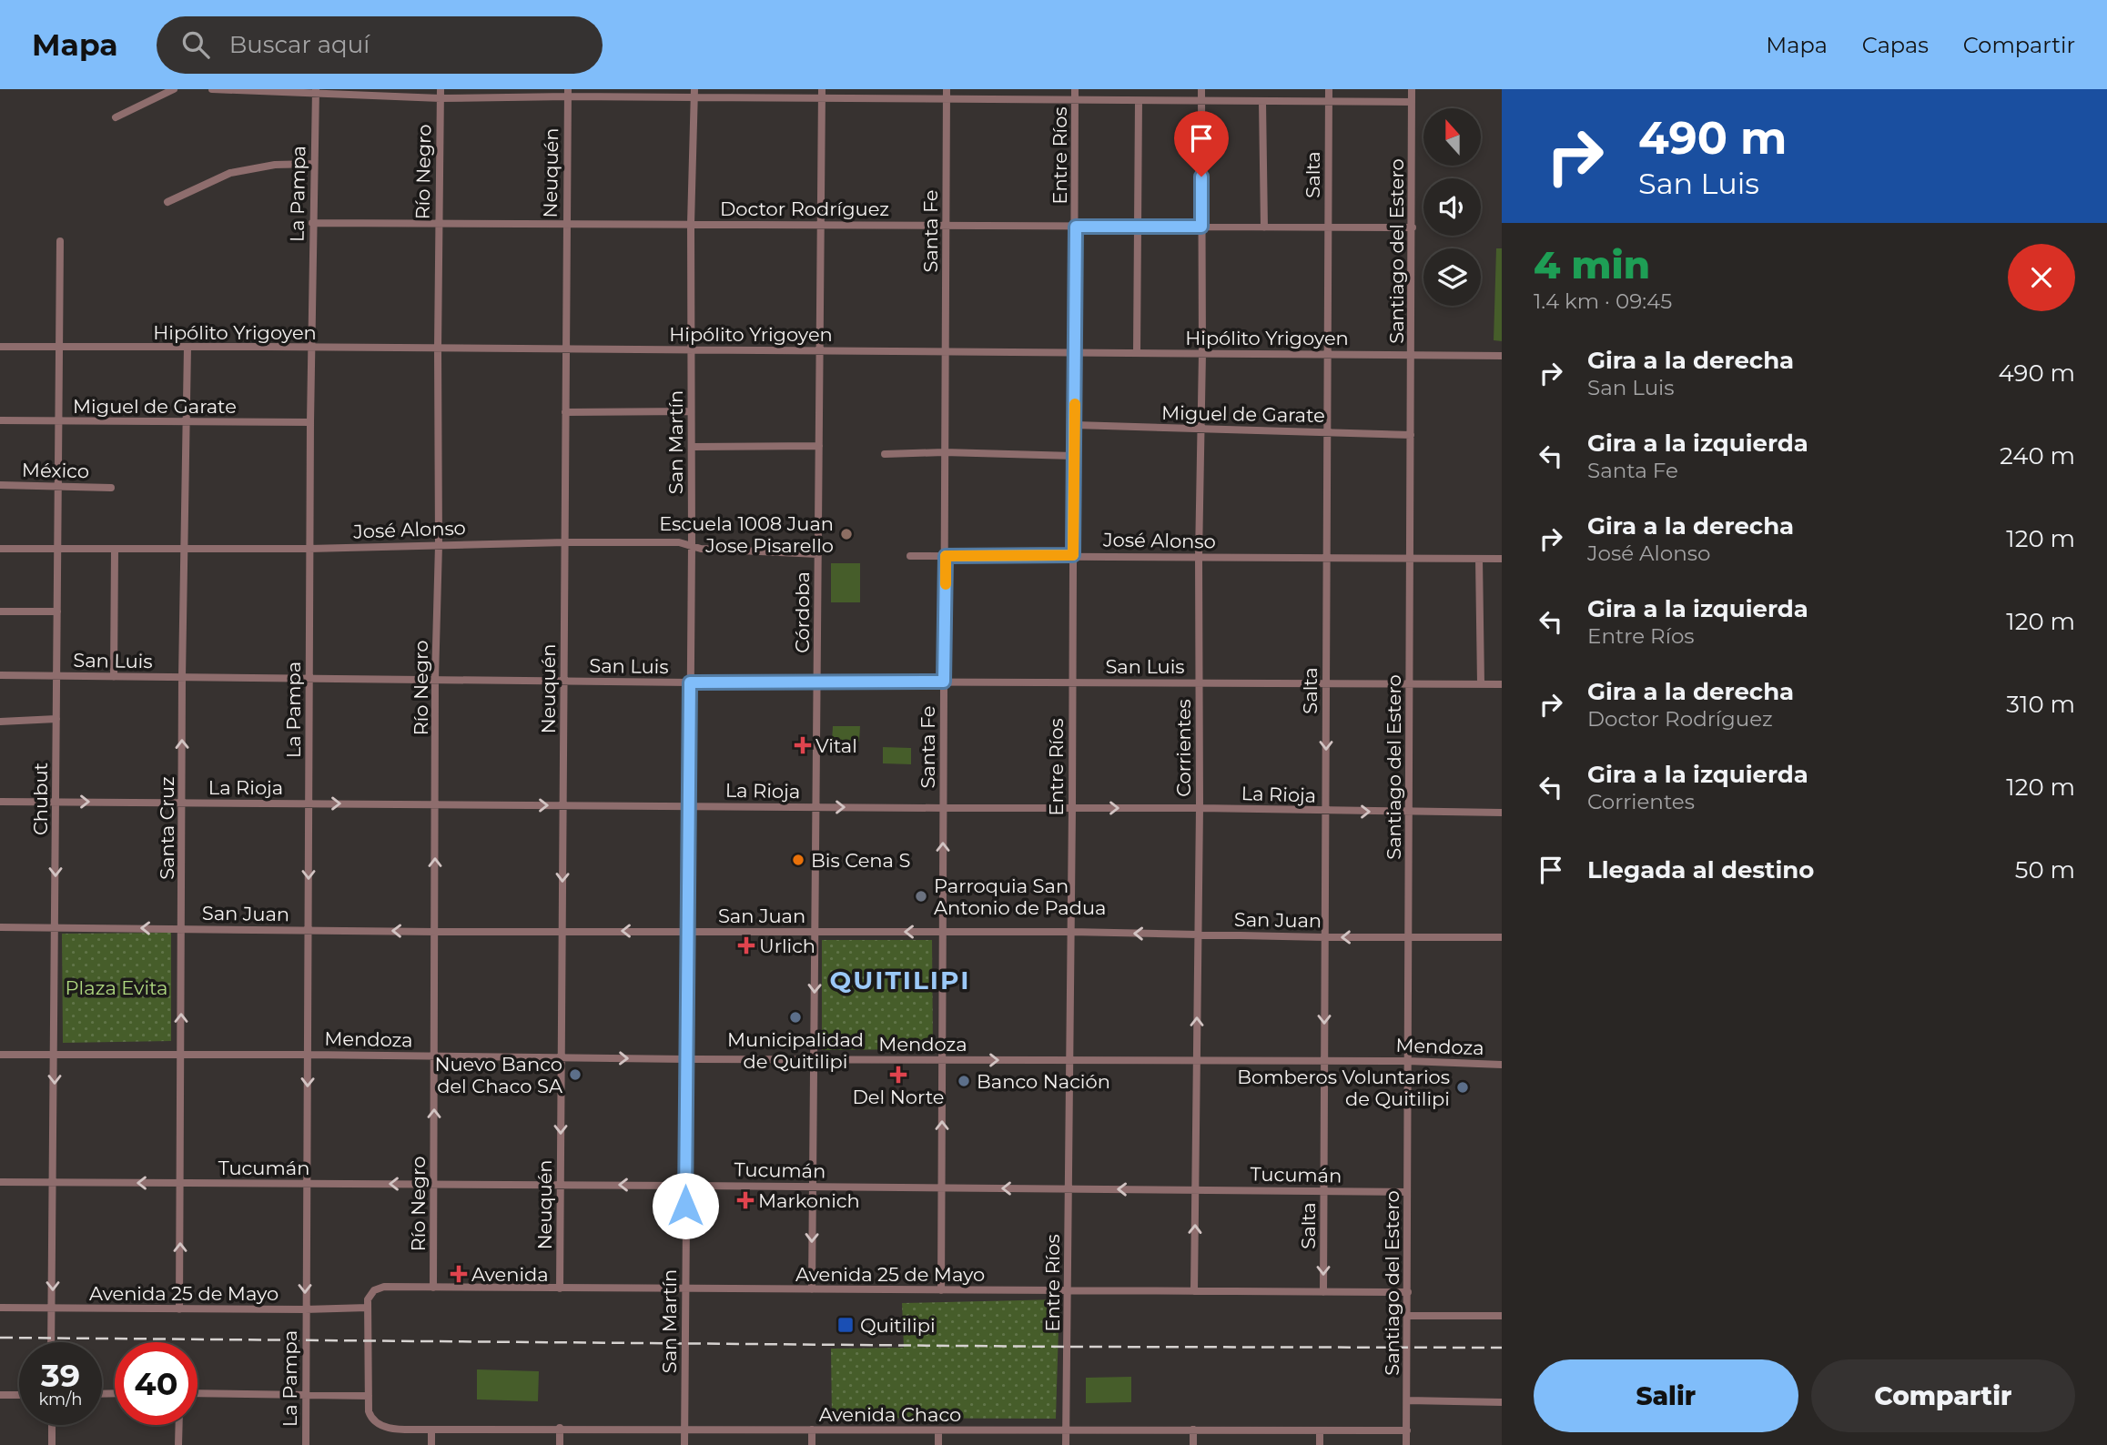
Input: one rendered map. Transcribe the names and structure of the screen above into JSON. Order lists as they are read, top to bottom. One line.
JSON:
{"streets":{"street":["Entre Ríos","Río Negro","Neuquén","Salta","La Pampa","Doctor Rodríguez","Santa Fe","Santiago del Estero","Hipólito Yrigoyen","Miguel de Garate","San Martín","México","José Alonso","Córdoba","San Luis","Corrientes","La Rioja","Chubut","Santa Cruz","San Juan","Mendoza","Tucumán","Avenida 25 de Mayo","Avenida Chaco"]},"crossings":[["Entre Ríos","Doctor Rodríguez"],["Entre Ríos","Hipólito Yrigoyen"],["Entre Ríos","Miguel de Garate"],["Entre Ríos","José Alonso"],["Entre Ríos","San Luis"],["Entre Ríos","La Rioja"],["Entre Ríos","San Juan"],["Entre Ríos","Mendoza"],["Entre Ríos","Tucumán"],["Entre Ríos","Avenida 25 de Mayo"],["Entre Ríos","Avenida Chaco"],["Río Negro","Doctor Rodríguez"],["Río Negro","Hipólito Yrigoyen"],["Río Negro","José Alonso"],["Río Negro","San Luis"],["Río Negro","La Rioja"],["Río Negro","San Juan"],["Río Negro","Mendoza"],["Río Negro","Tucumán"],["Río Negro","Avenida 25 de Mayo"],["Neuquén","Doctor Rodríguez"],["Neuquén","Hipólito Yrigoyen"],["Neuquén","José Alonso"],["Neuquén","San Luis"],["Neuquén","La Rioja"],["Neuquén","San Juan"],["Neuquén","Mendoza"],["Neuquén","Tucumán"],["Neuquén","Avenida 25 de Mayo"],["Salta","Doctor Rodríguez"],["Salta","Hipólito Yrigoyen"],["Salta","Miguel de Garate"],["Salta","José Alonso"],["Salta","San Luis"],["Salta","La Rioja"],["Salta","San Juan"],["Salta","Mendoza"],["Salta","Tucumán"],["Salta","Avenida 25 de Mayo"],["La Pampa","Doctor Rodríguez"],["La Pampa","Hipólito Yrigoyen"],["La Pampa","Miguel de Garate"],["La Pampa","José Alonso"],["La Pampa","San Luis"],["La Pampa","La Rioja"],["La Pampa","San Juan"],["La Pampa","Mendoza"],["La Pampa","Tucumán"],["La Pampa","Avenida 25 de Mayo"],["Doctor Rodríguez","Santa Fe"],["Doctor Rodríguez","Santiago del Estero"],["Doctor Rodríguez","San Martín"],["Doctor Rodríguez","Córdoba"],["Doctor Rodríguez","Corrientes"],["Santa Fe","Hipólito Yrigoyen"],["Santa Fe","José Alonso"],["Santa Fe","San Luis"],["Santa Fe","La Rioja"],["Santa Fe","San Juan"],["Santa Fe","Mendoza"],["Santa Fe","Tucumán"],["Santa Fe","Avenida 25 de Mayo"],["Santiago del Estero","Hipólito Yrigoyen"],["Santiago del Estero","Miguel de Garate"],["Santiago del Estero","José Alonso"],["Santiago del Estero","San Luis"],["Santiago del Estero","La Rioja"],["Santiago del Estero","San Juan"],["Santiago del Estero","Mendoza"],["Santiago del Estero","Tucumán"],["Santiago del Estero","Avenida 25 de Mayo"],["Santiago del Estero","Avenida Chaco"],["Hipólito Yrigoyen","San Martín"],["Hipólito Yrigoyen","Córdoba"],["Hipólito Yrigoyen","Corrientes"],["Hipólito Yrigoyen","Chubut"],["Hipólito Yrigoyen","Santa Cruz"],["Miguel de Garate","Corrientes"],["Miguel de Garate","Chubut"],["Miguel de Garate","Santa Cruz"],["San Martín","José Alonso"],["San Martín","San Luis"],["San Martín","La Rioja"],["San Martín","San Juan"],["San Martín","Mendoza"],["San Martín","Tucumán"],["San Martín","Avenida 25 de Mayo"],["San Martín","Avenida Chaco"],["México","Chubut"],["José Alonso","Córdoba"],["José Alonso","Corrientes"],["José Alonso","Chubut"],["José Alonso","Santa Cruz"],["Córdoba","San Luis"],["Córdoba","La Rioja"],["Córdoba","San Juan"],["Córdoba","Mendoza"],["Córdoba","Tucumán"],["Córdoba","Avenida 25 de Mayo"],["San Luis","Corrientes"],["San Luis","Chubut"],["San Luis","Santa Cruz"],["Corrientes","La Rioja"],["Corrientes","San Juan"],["Corrientes","Mendoza"],["Corrientes","Tucumán"],["Corrientes","Avenida 25 de Mayo"],["La Rioja","Chubut"],["La Rioja","Santa Cruz"],["Chubut","San Juan"],["Chubut","Mendoza"],["Chubut","Tucumán"],["Chubut","Avenida 25 de Mayo"],["Santa Cruz","San Juan"],["Santa Cruz","Mendoza"],["Santa Cruz","Tucumán"],["Santa Cruz","Avenida 25 de Mayo"]],"one_way":["La Rioja","Santa Cruz","San Juan","Tucumán"],"districts":["QUITILIPI"],"parks":["Plaza Evita"],"places":{"other":["Escuela 1008 Juan Jose Pisarello","Bis Cena S","Parroquia San Antonio de Padua","Municipalidad de Quitilipi","Nuevo Banco del Chaco SA","Banco Nación","Bomberos Voluntarios de Quitilipi"],"health":["Vital","Urlich","Del Norte","Markonich","Avenida"],"transit":["Quitilipi"]},"north":"top","page":{"header":"Mapa","search":"Buscar aquí","nav":["Mapa","Capas","Compartir"],"turn":["490 m","San Luis"],"heading":["4 min","1.4 km · 09:45"],"list":[{"name":"Gira a la derecha","note":"San Luis","value":"490 m"},{"name":"Gira a la izquierda","note":"Santa Fe","value":"240 m"},{"name":"Gira a la derecha","note":"José Alonso","value":"120 m"},{"name":"Gira a la izquierda","note":"Entre Ríos","value":"120 m"},{"name":"Gira a la derecha","note":"Doctor Rodríguez","value":"310 m"},{"name":"Gira a la izquierda","note":"Corrientes","value":"120 m"},{"name":"Llegada al destino","value":"50 m"}],"speed":"39 km/h","limit":"40","buttons":["Salir","Compartir"]}}
